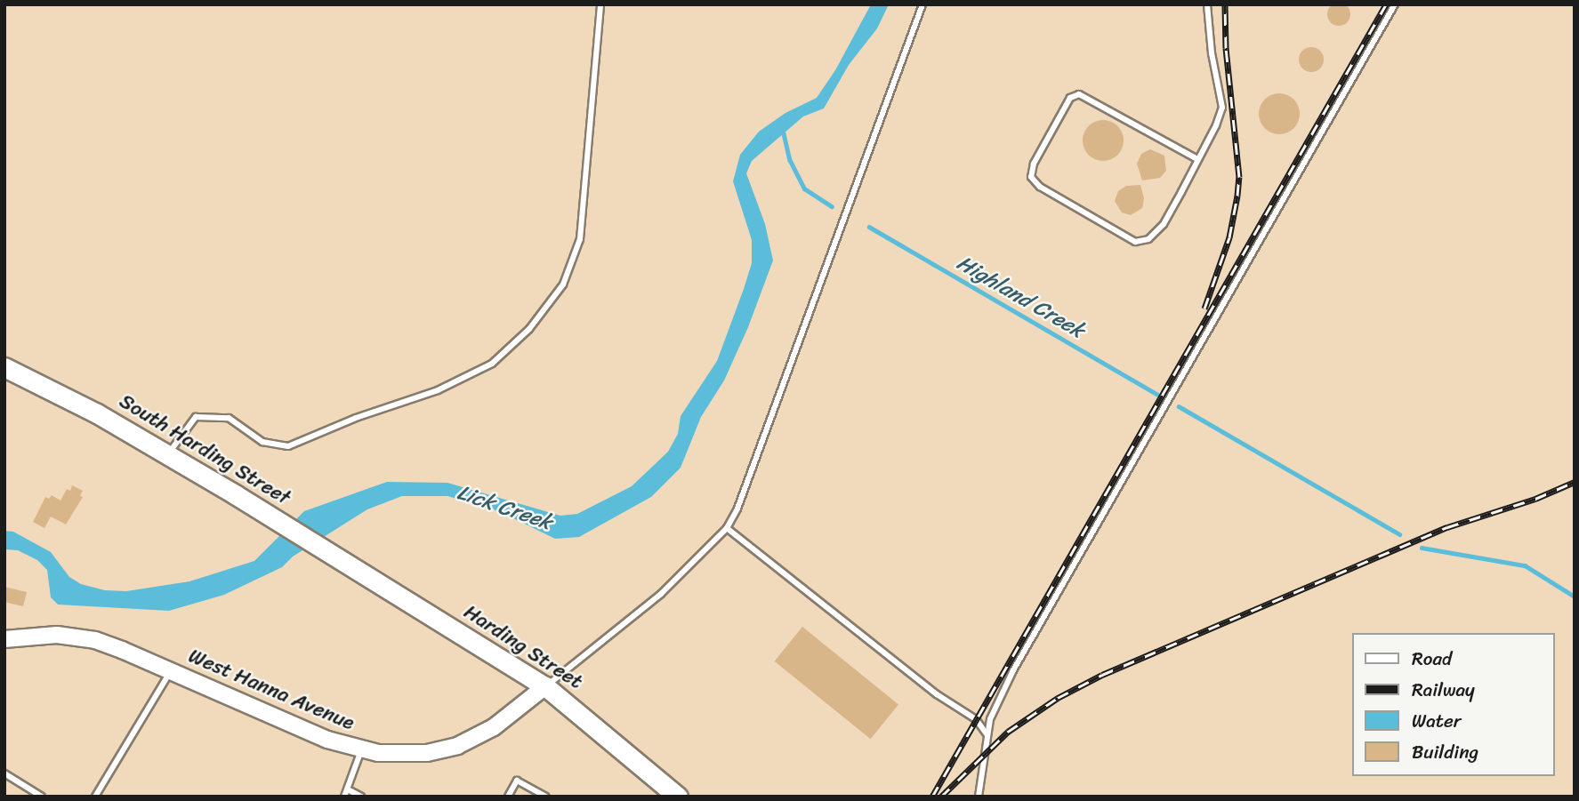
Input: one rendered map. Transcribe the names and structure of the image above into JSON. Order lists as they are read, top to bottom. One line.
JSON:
{"streets":{"main road":["South Harding Street","Harding Street","West Hanna Avenue"]},"crossings":[["South Harding Street","Harding Street"],["Harding Street","West Hanna Avenue"]],"water":["Highland Creek","Lick Creek"],"legend":["Road","Railway","Water","Building"]}
